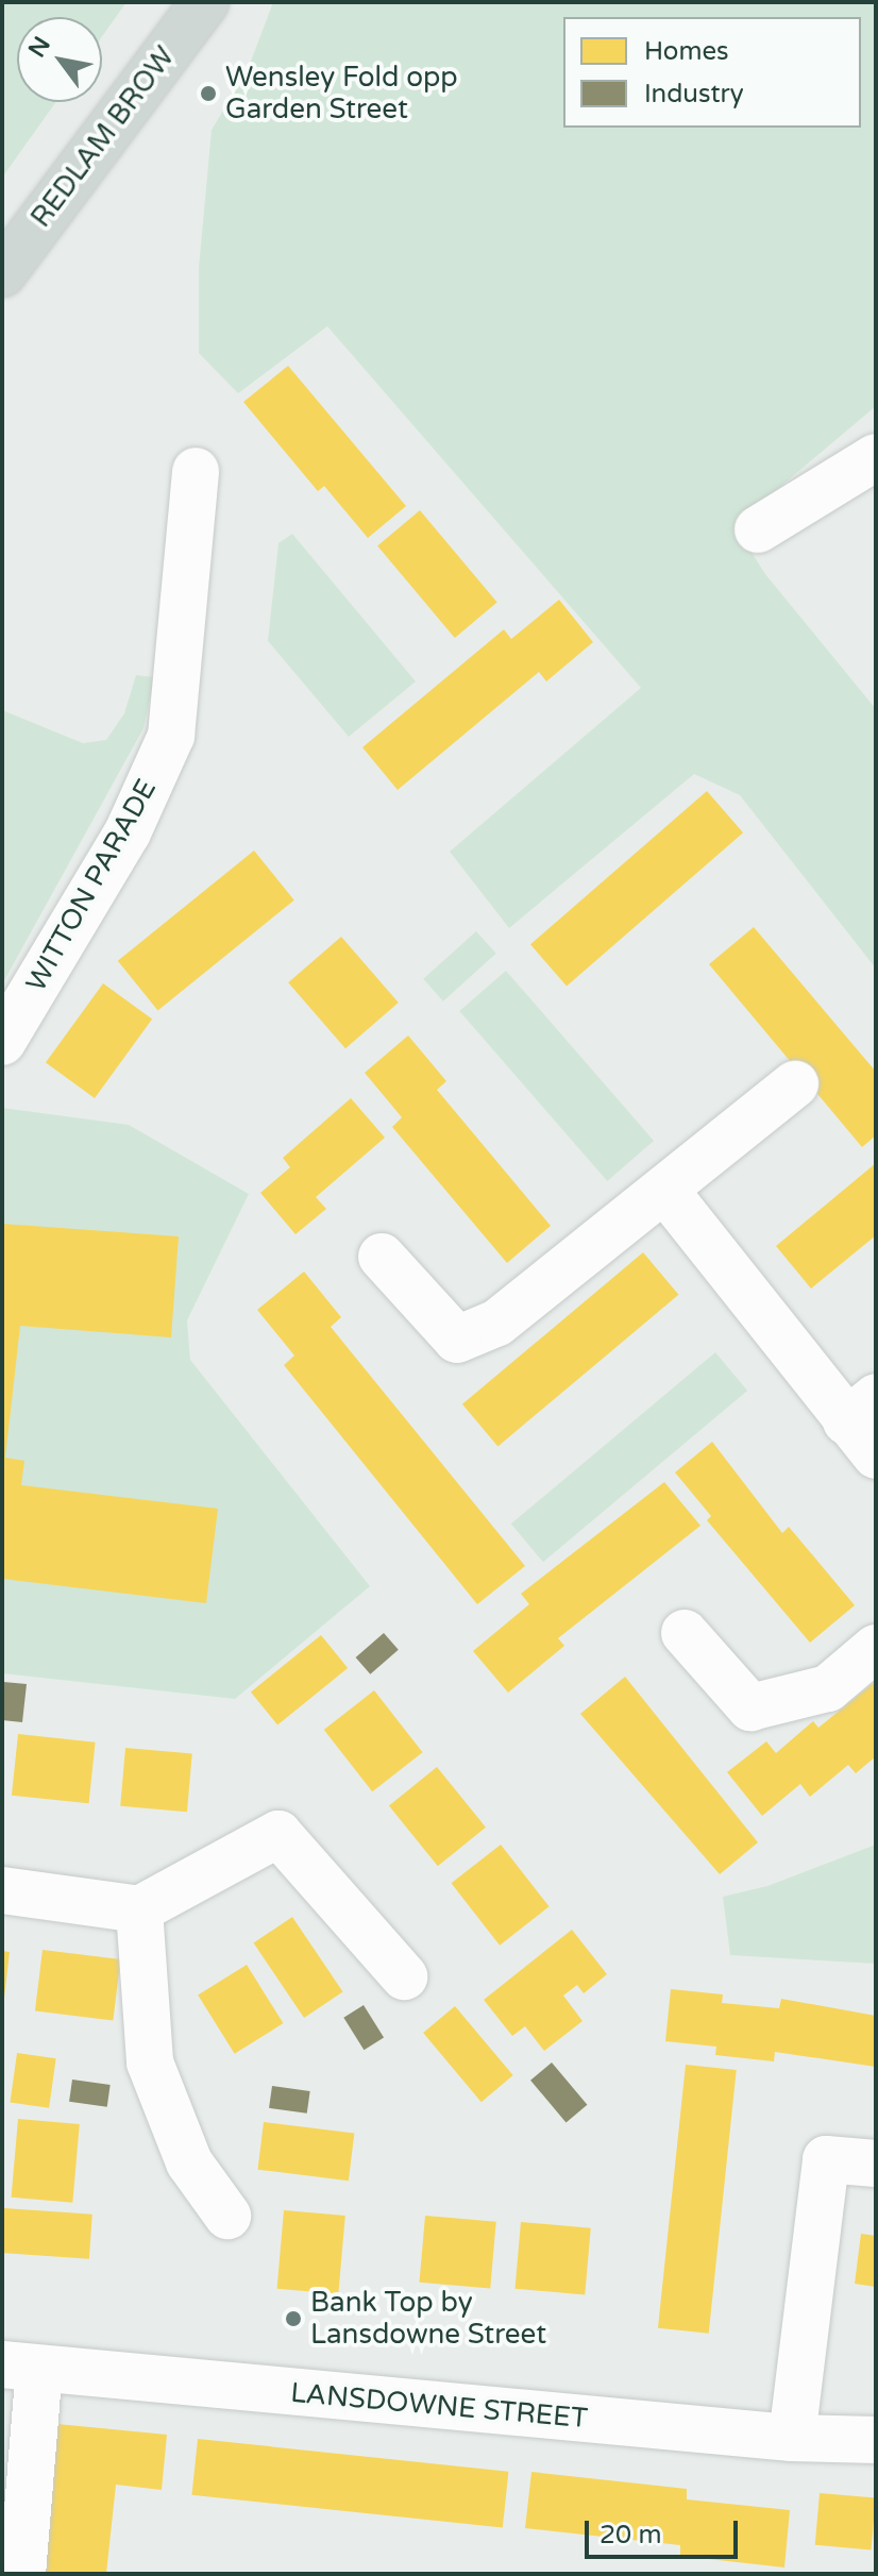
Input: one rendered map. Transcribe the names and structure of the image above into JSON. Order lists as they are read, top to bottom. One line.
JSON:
{"streets":{"main road":["REDLAM BROW"],"street":["WITTON PARADE","LANSDOWNE STREET"]},"places":["Wensley Fold opp Garden Street","Bank Top by Lansdowne Street"],"legend":["Homes","Industry"],"scale_bar":"20 m","north":"top left"}
